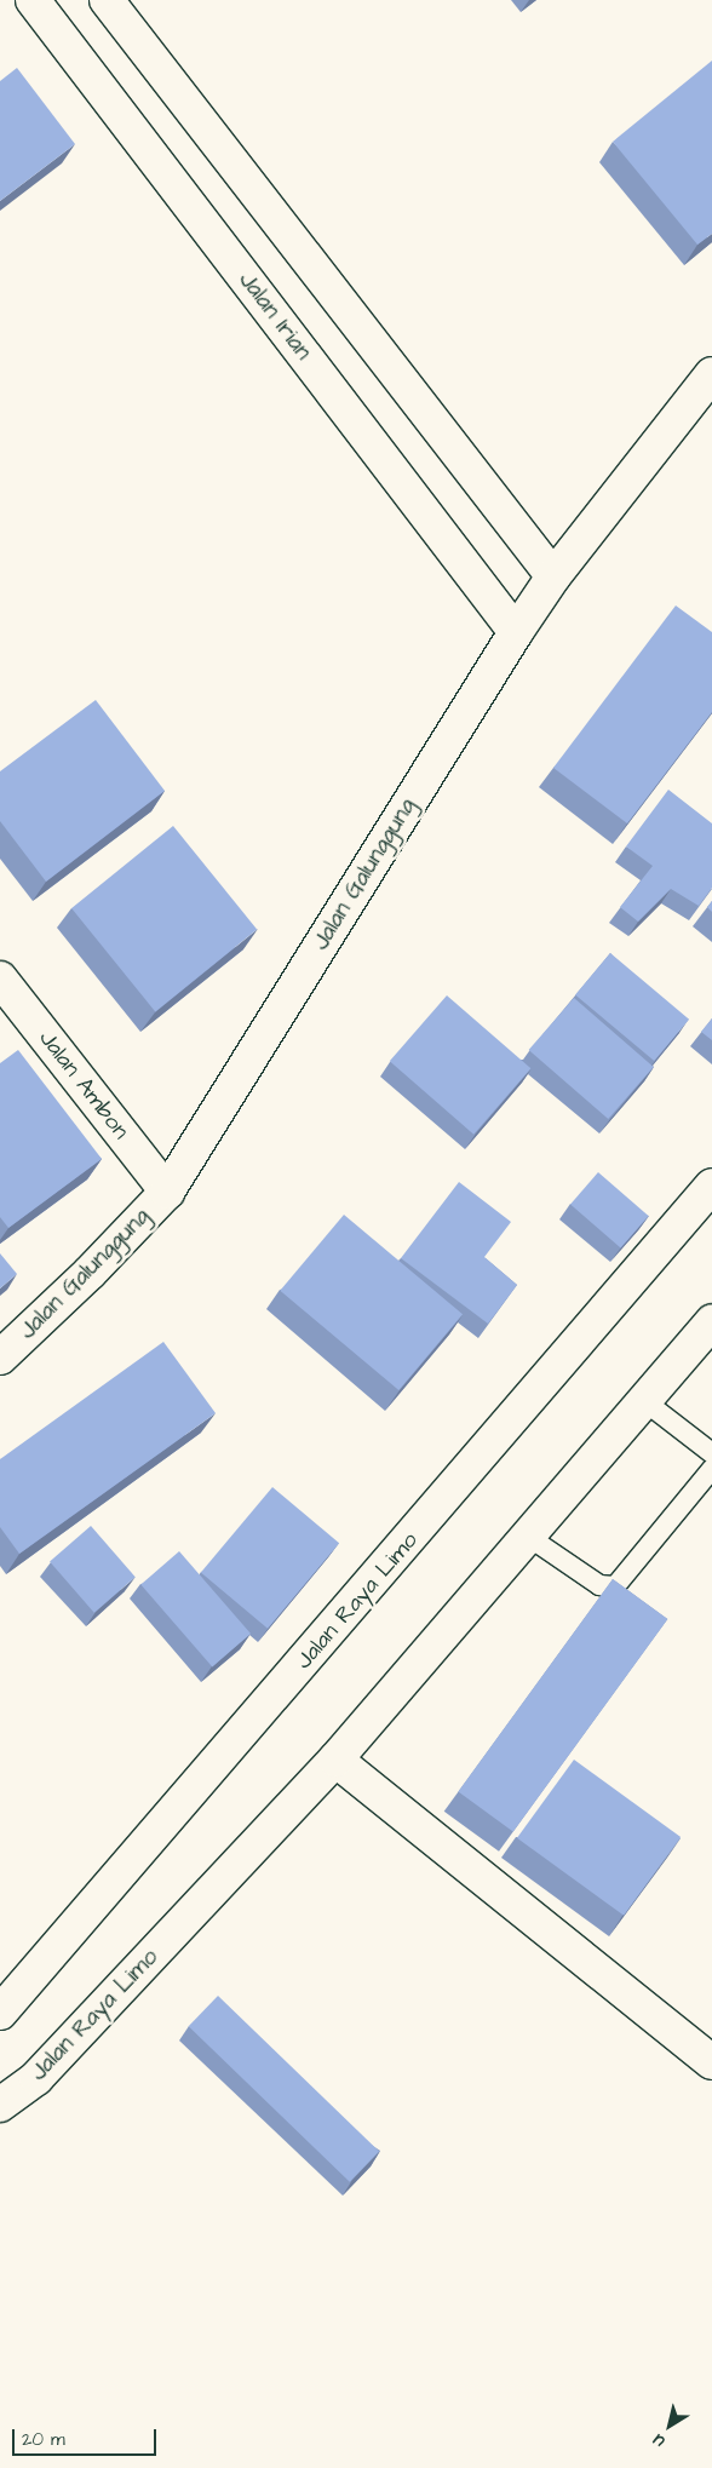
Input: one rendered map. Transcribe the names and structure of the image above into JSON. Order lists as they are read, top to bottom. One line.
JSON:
{"streets":{"street":["Jalan Irian","Jalan Galunggung","Jalan Ambon","Jalan Raya Limo"]},"crossings":[["Jalan Irian","Jalan Galunggung"],["Jalan Galunggung","Jalan Ambon"]],"scale_bar":"20 m","north":"bottom left"}
